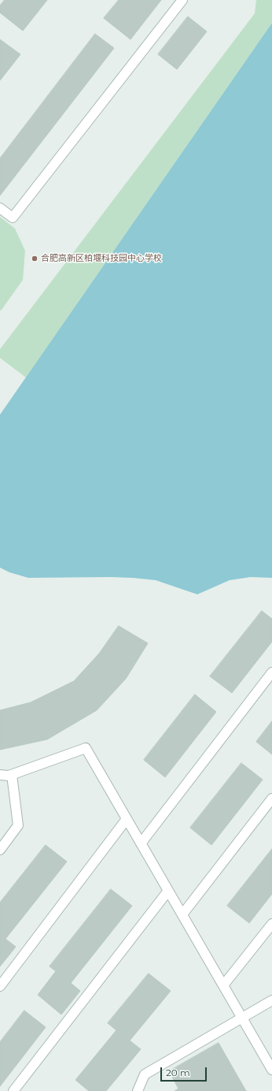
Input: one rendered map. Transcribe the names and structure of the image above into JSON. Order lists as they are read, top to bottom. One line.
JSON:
{"places":["合肥高新区柏堰科技园中心学校"],"scale_bar":"20 m"}
